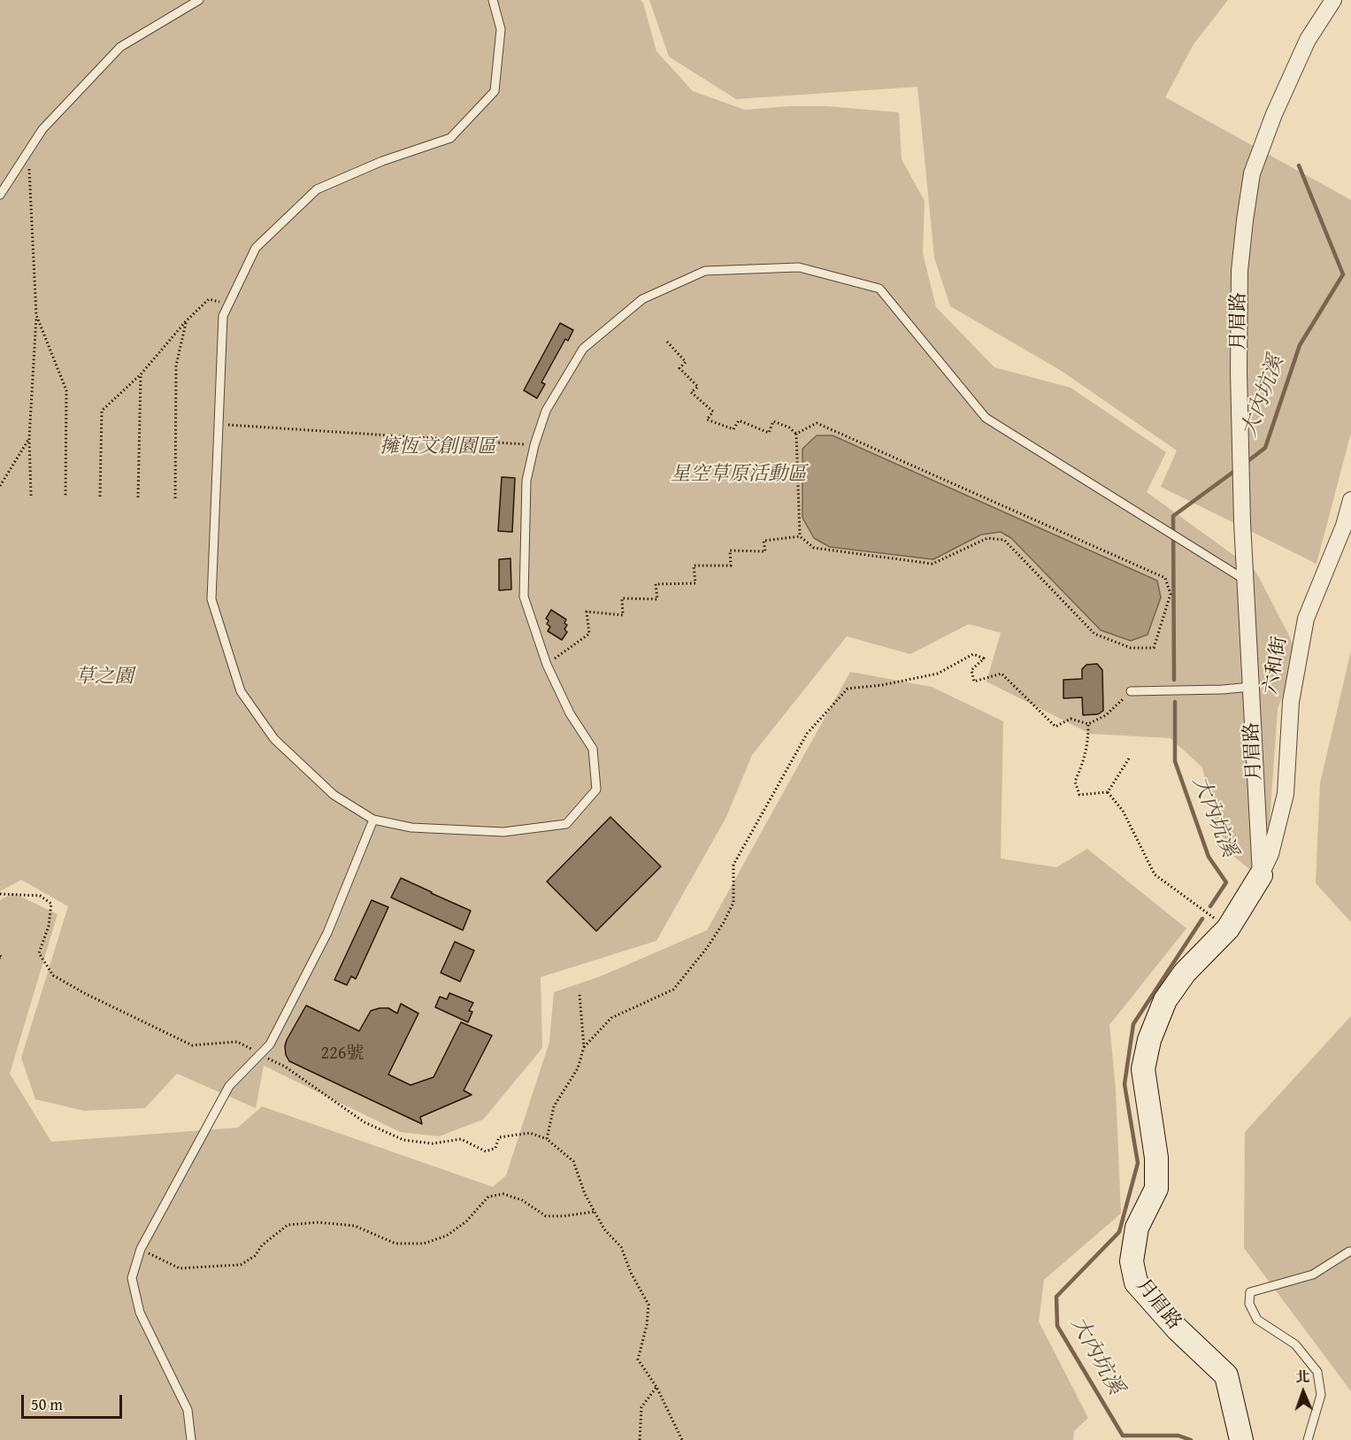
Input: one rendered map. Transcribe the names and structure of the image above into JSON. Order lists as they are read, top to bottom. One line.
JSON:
{"streets":{"street":["月眉路","六和街"]},"crossings":[["月眉路","六和街"]],"water":["大內坑溪"],"parks":["擁恆文創園區","星空草原活動區","草之園"],"house_numbers":["226號"],"scale_bar":"50 m","north":"top"}
